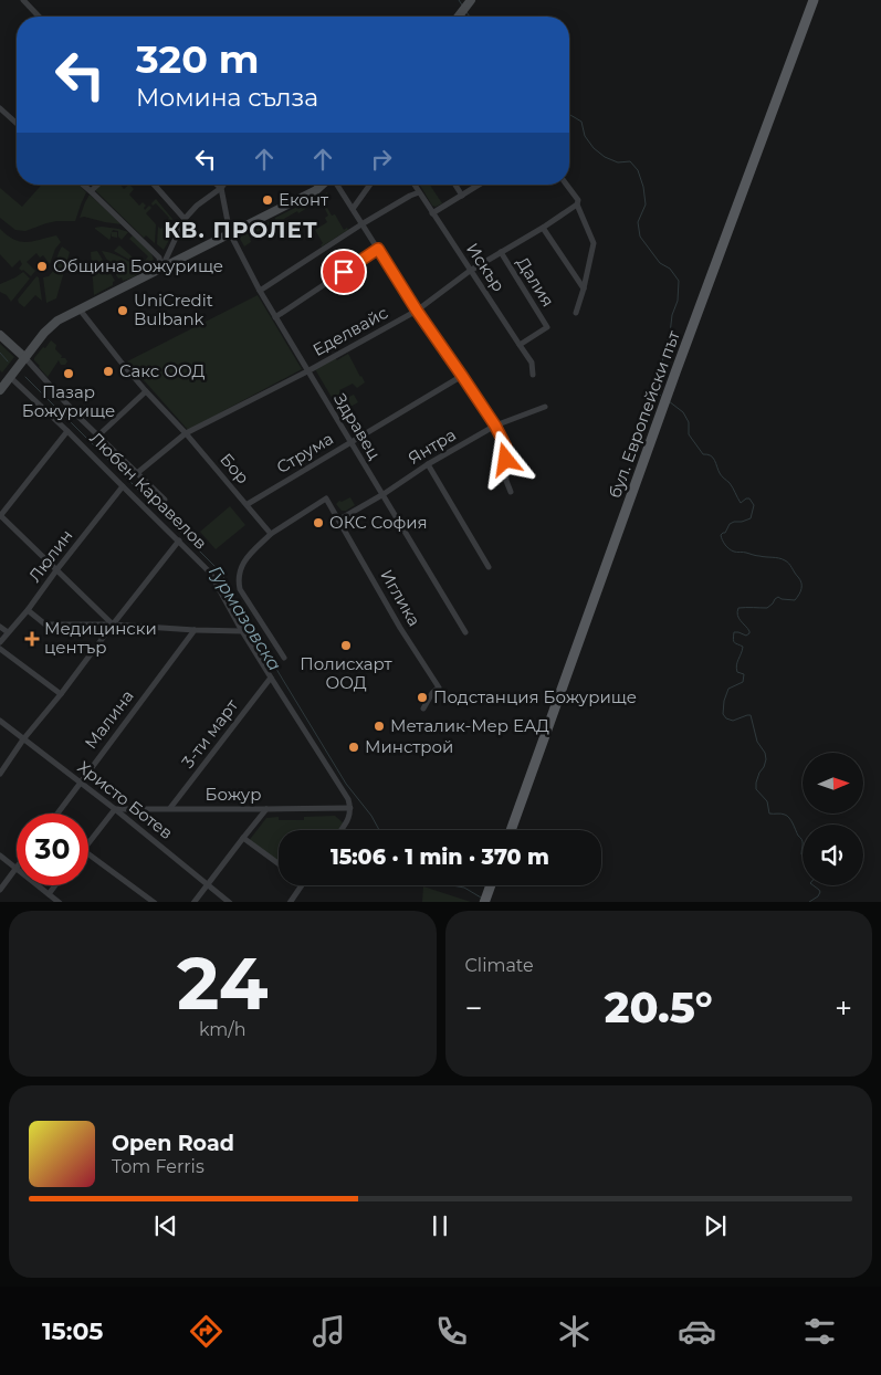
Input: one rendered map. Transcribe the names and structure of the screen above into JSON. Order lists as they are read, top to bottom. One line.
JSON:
{"streets":{"main road":["бул. Европейски път"],"street":["Искър","Далия","Еделвайс","Здравец","Янтра","Струма","Бор","Любен Каравелов","Люлин","Иглика","Малина","3-ти март","Божур","Христо Ботев"]},"crossings":[["Искър","Далия"],["Искър","Еделвайс"],["Далия","Еделвайс"],["Еделвайс","Здравец"],["Еделвайс","Бор"],["Здравец","Янтра"],["Здравец","Струма"],["Янтра","Иглика"],["Струма","Бор"],["Бор","Иглика"],["Любен Каравелов","Люлин"],["Любен Каравелов","3-ти март"],["Любен Каравелов","Божур"],["Малина","Христо Ботев"],["3-ти март","Божур"],["Божур","Христо Ботев"]],"districts":["КВ. ПРОЛЕТ"],"water":["Гурмазовска"],"places":{"other":["Еконт","Община Божурище","UniCredit Bulbank","Сакс ООД","Пазар Божурище","ОКС София","Полисхарт ООД","Подстанция Божурище","Металик-Мер ЕАД","Минстрой"],"health":["Медицински център"]},"north":"right","page":{"turn":["320 m","Момина сълза"],"limit":"30","trip":"15:06 · 1 min · 370 m","tile":[["24","km/h"],"Climate"],"heat":["−","20.5°","+"],"song":["Open Road","Tom Ferris"],"tabs":"15:05"}}
